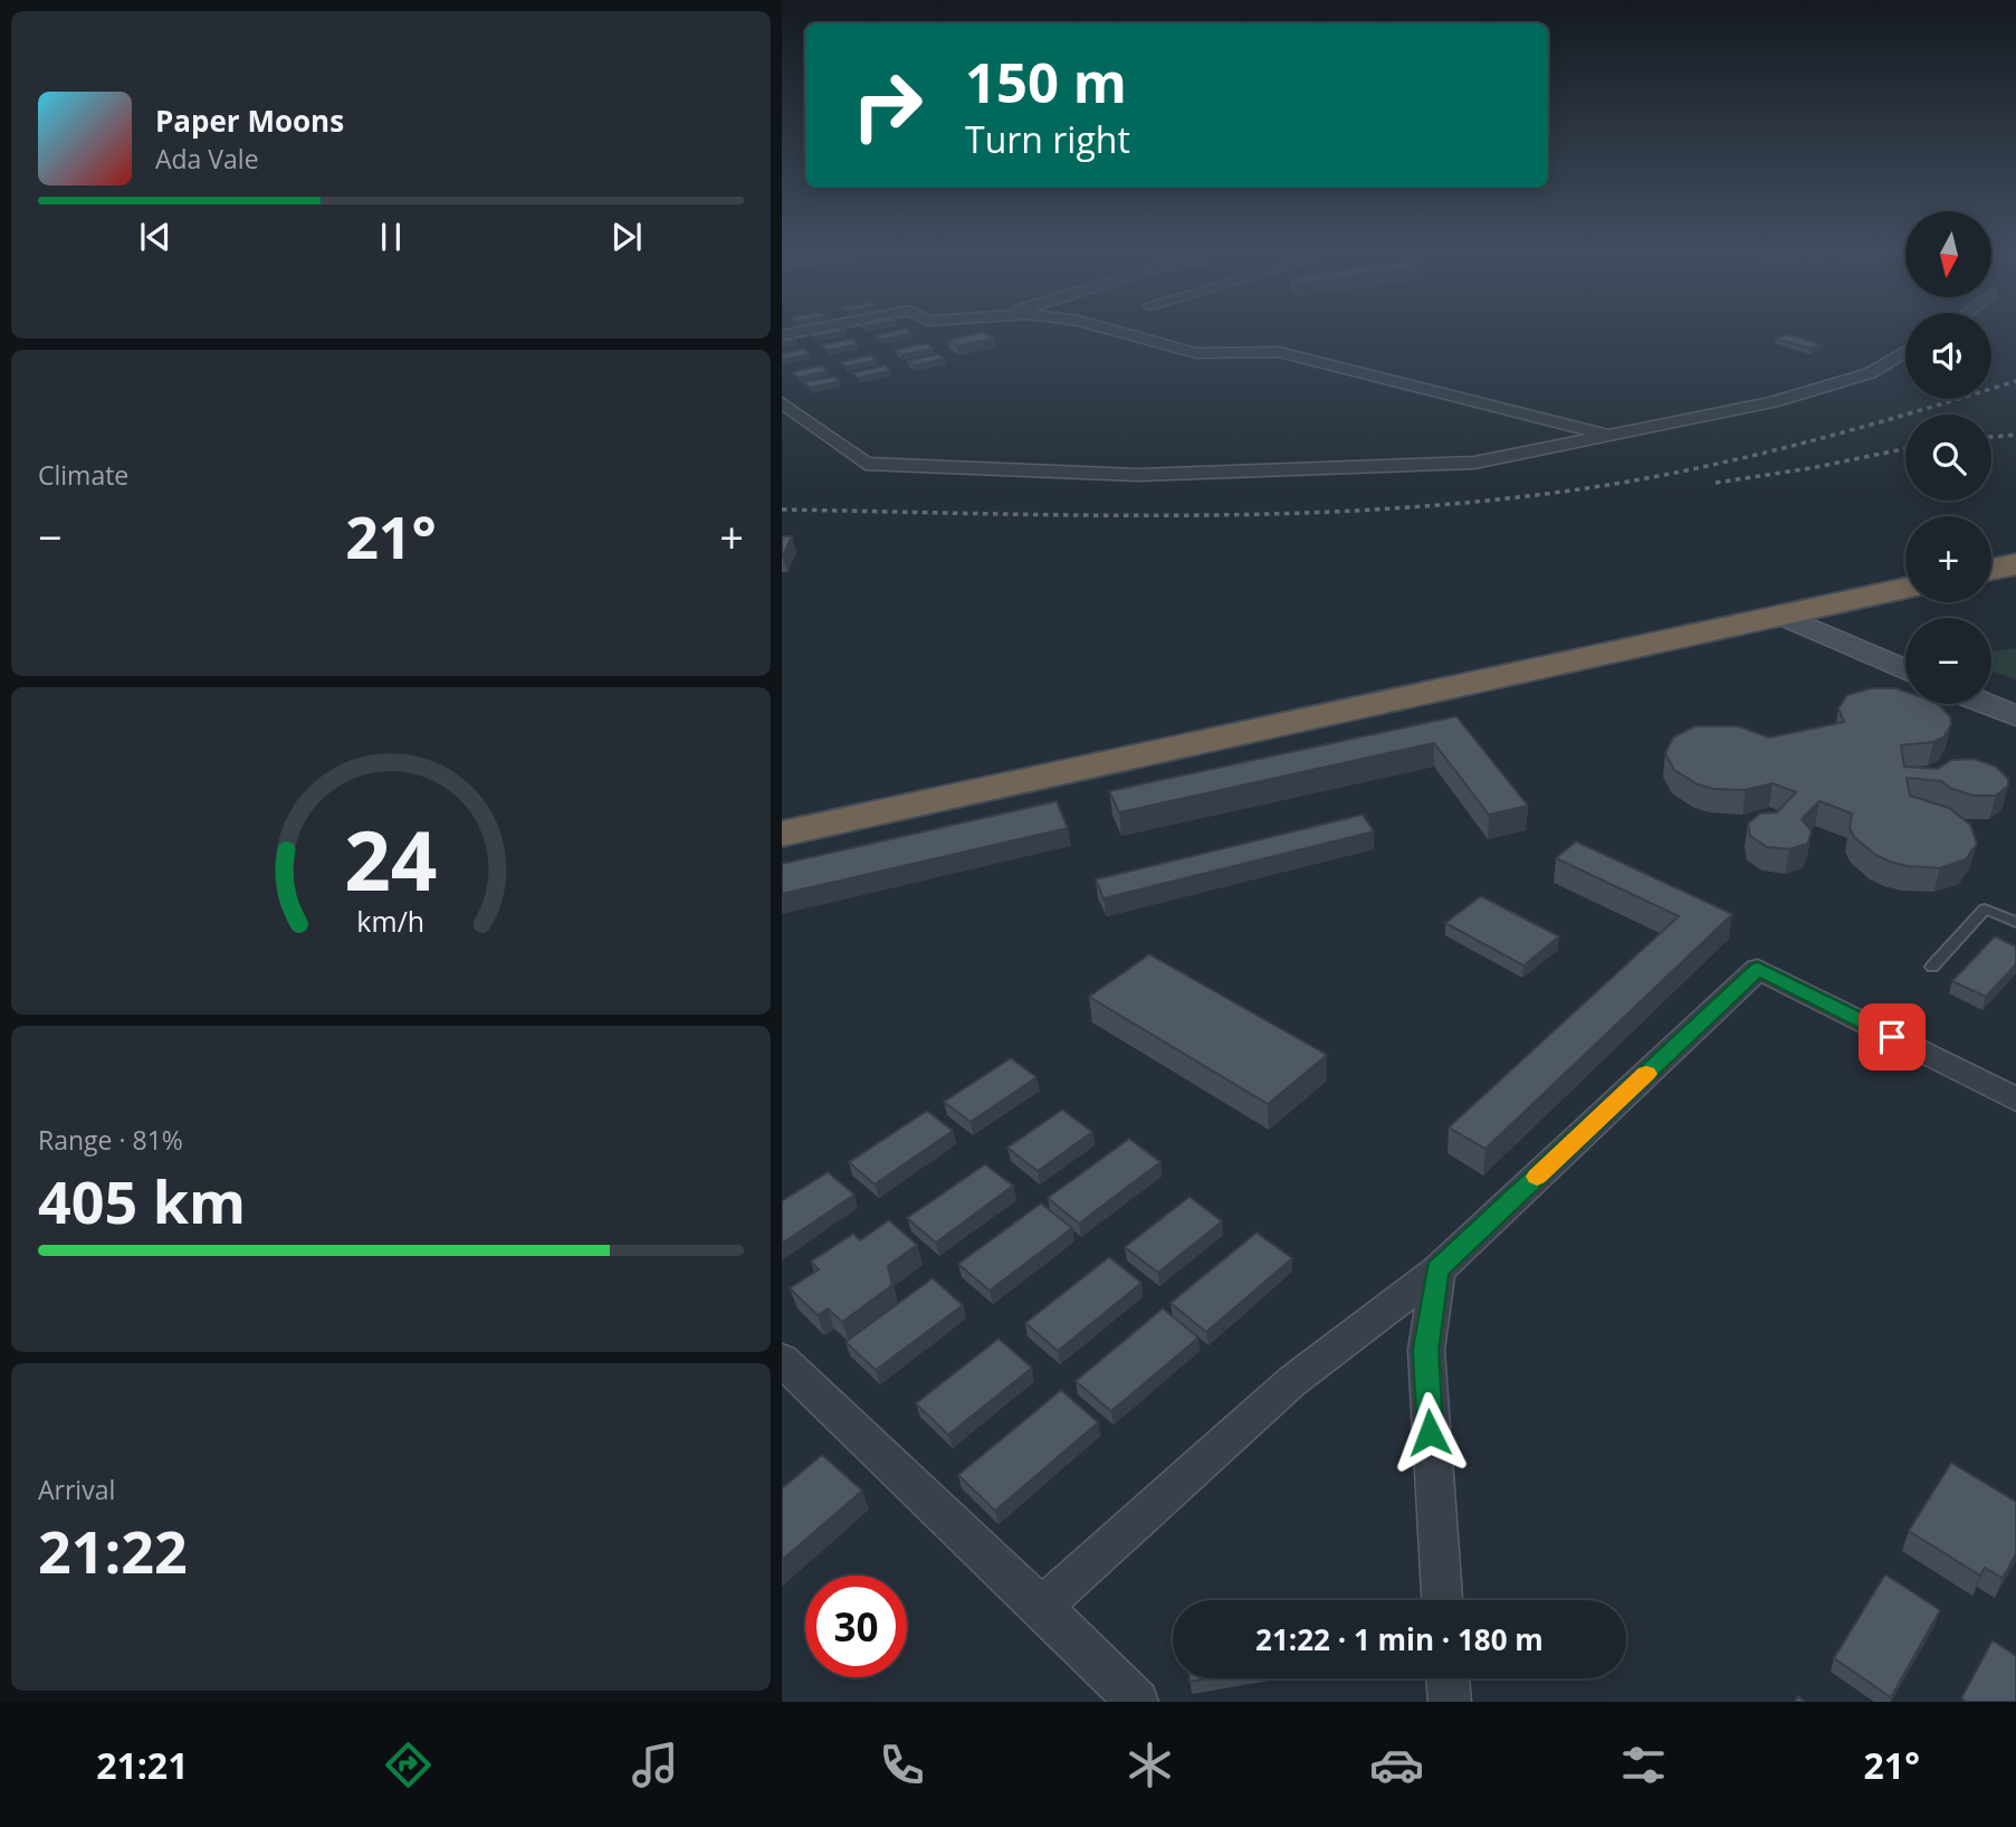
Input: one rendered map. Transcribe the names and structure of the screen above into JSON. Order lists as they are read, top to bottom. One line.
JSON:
{"north":"bottom","page":{"turn":["150 m","Turn right"],"song":["Paper Moons","Ada Vale"],"map_buttons":["+","−"],"tile":["Climate",["Range · 81%","405 km"],["Arrival","21:22"]],"heat":["−","21°","+"],"limit":"30","trip":"21:22 · 1 min · 180 m","tabs":["21:21","21°"],"gauge":["24","km/h"]}}
